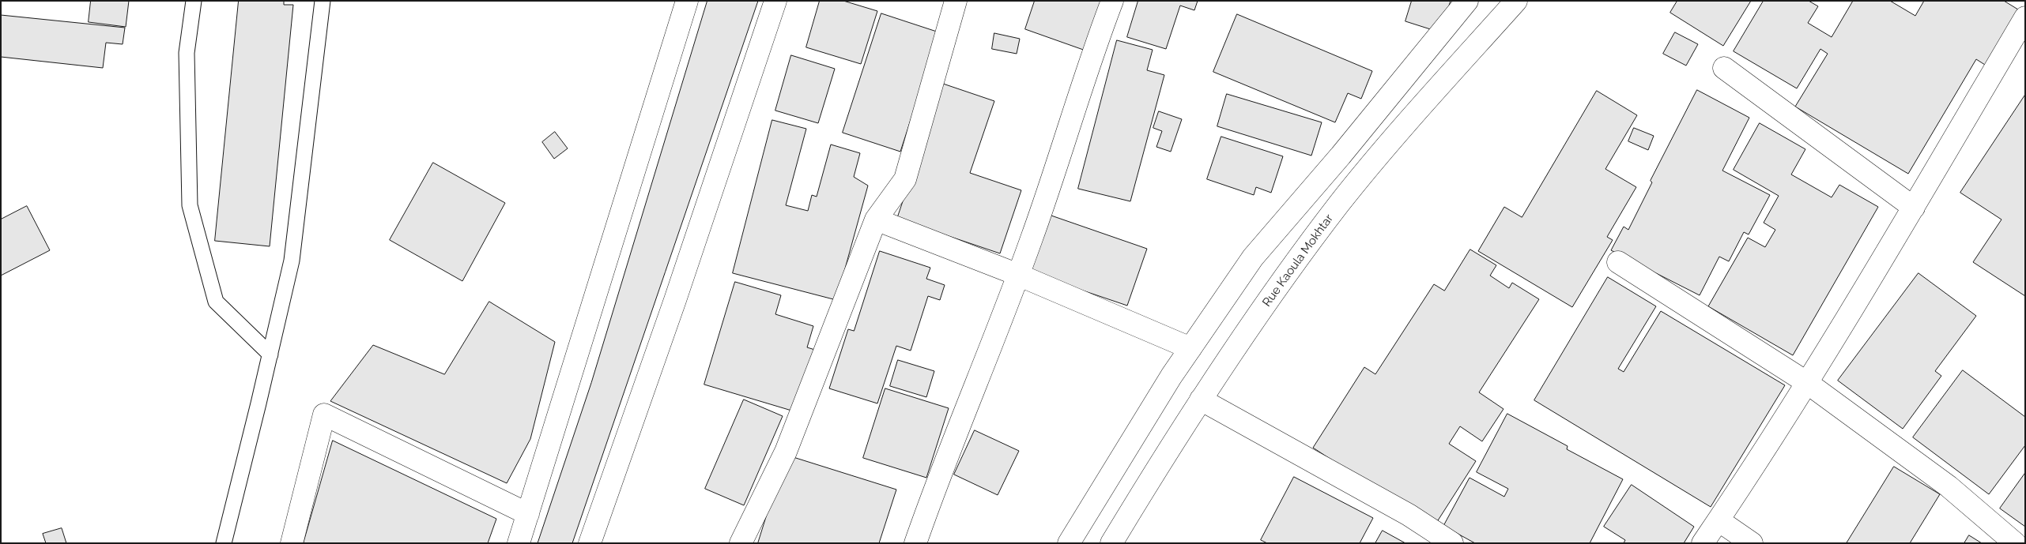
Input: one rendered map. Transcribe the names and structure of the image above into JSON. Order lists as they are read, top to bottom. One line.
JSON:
{"streets":{"street":["Rue Kaoula Mokhtar"]}}
